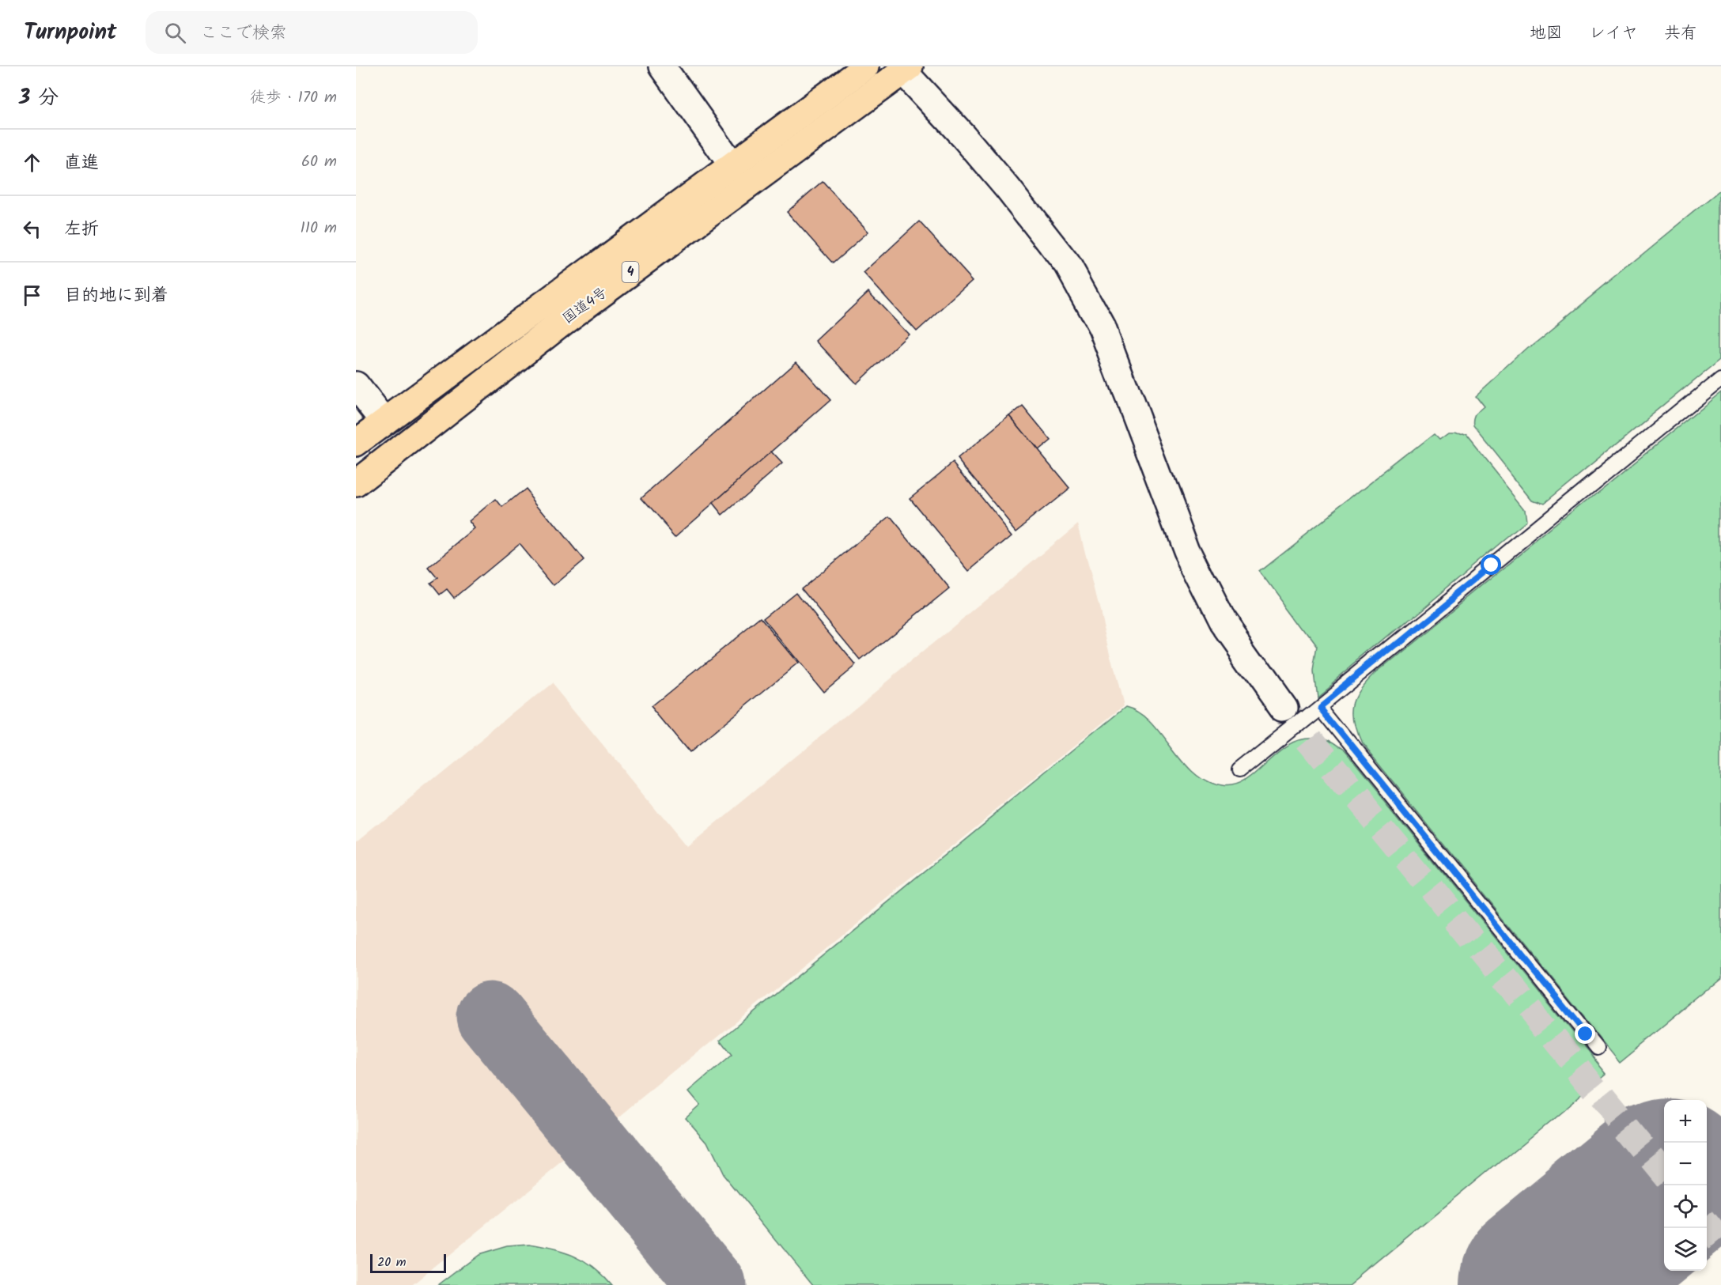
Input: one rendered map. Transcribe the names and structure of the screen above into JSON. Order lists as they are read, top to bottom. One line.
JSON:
{"streets":{"highway":["4","国道4号"]},"scale_bar":"20 m","page":{"header":"Turnpoint","search":"ここで検索","nav":["地図","レイヤ","共有"],"heading":["3 分","徒歩 · 170 m"],"list":[["直進","60 m"],["左折","110 m"],"目的地に到着"],"map_buttons":["+","−"],"scale":"20 m"}}
